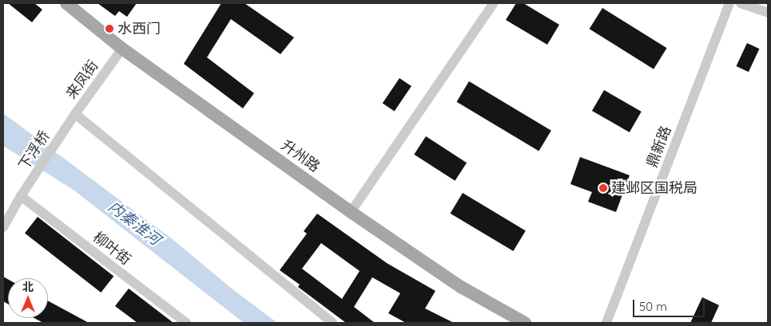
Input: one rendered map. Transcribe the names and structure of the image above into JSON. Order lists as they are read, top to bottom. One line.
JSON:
{"streets":{"main road":["升州路"],"street":["来凤街","鼎新路","下浮桥","柳叶街"]},"crossings":[["来凤街","下浮桥"],["来凤街","升州路"],["下浮桥","柳叶街"]],"water":["内秦淮河"],"places":["水西门","建邺区国税局"],"scale_bar":"50 m","north":"top"}
